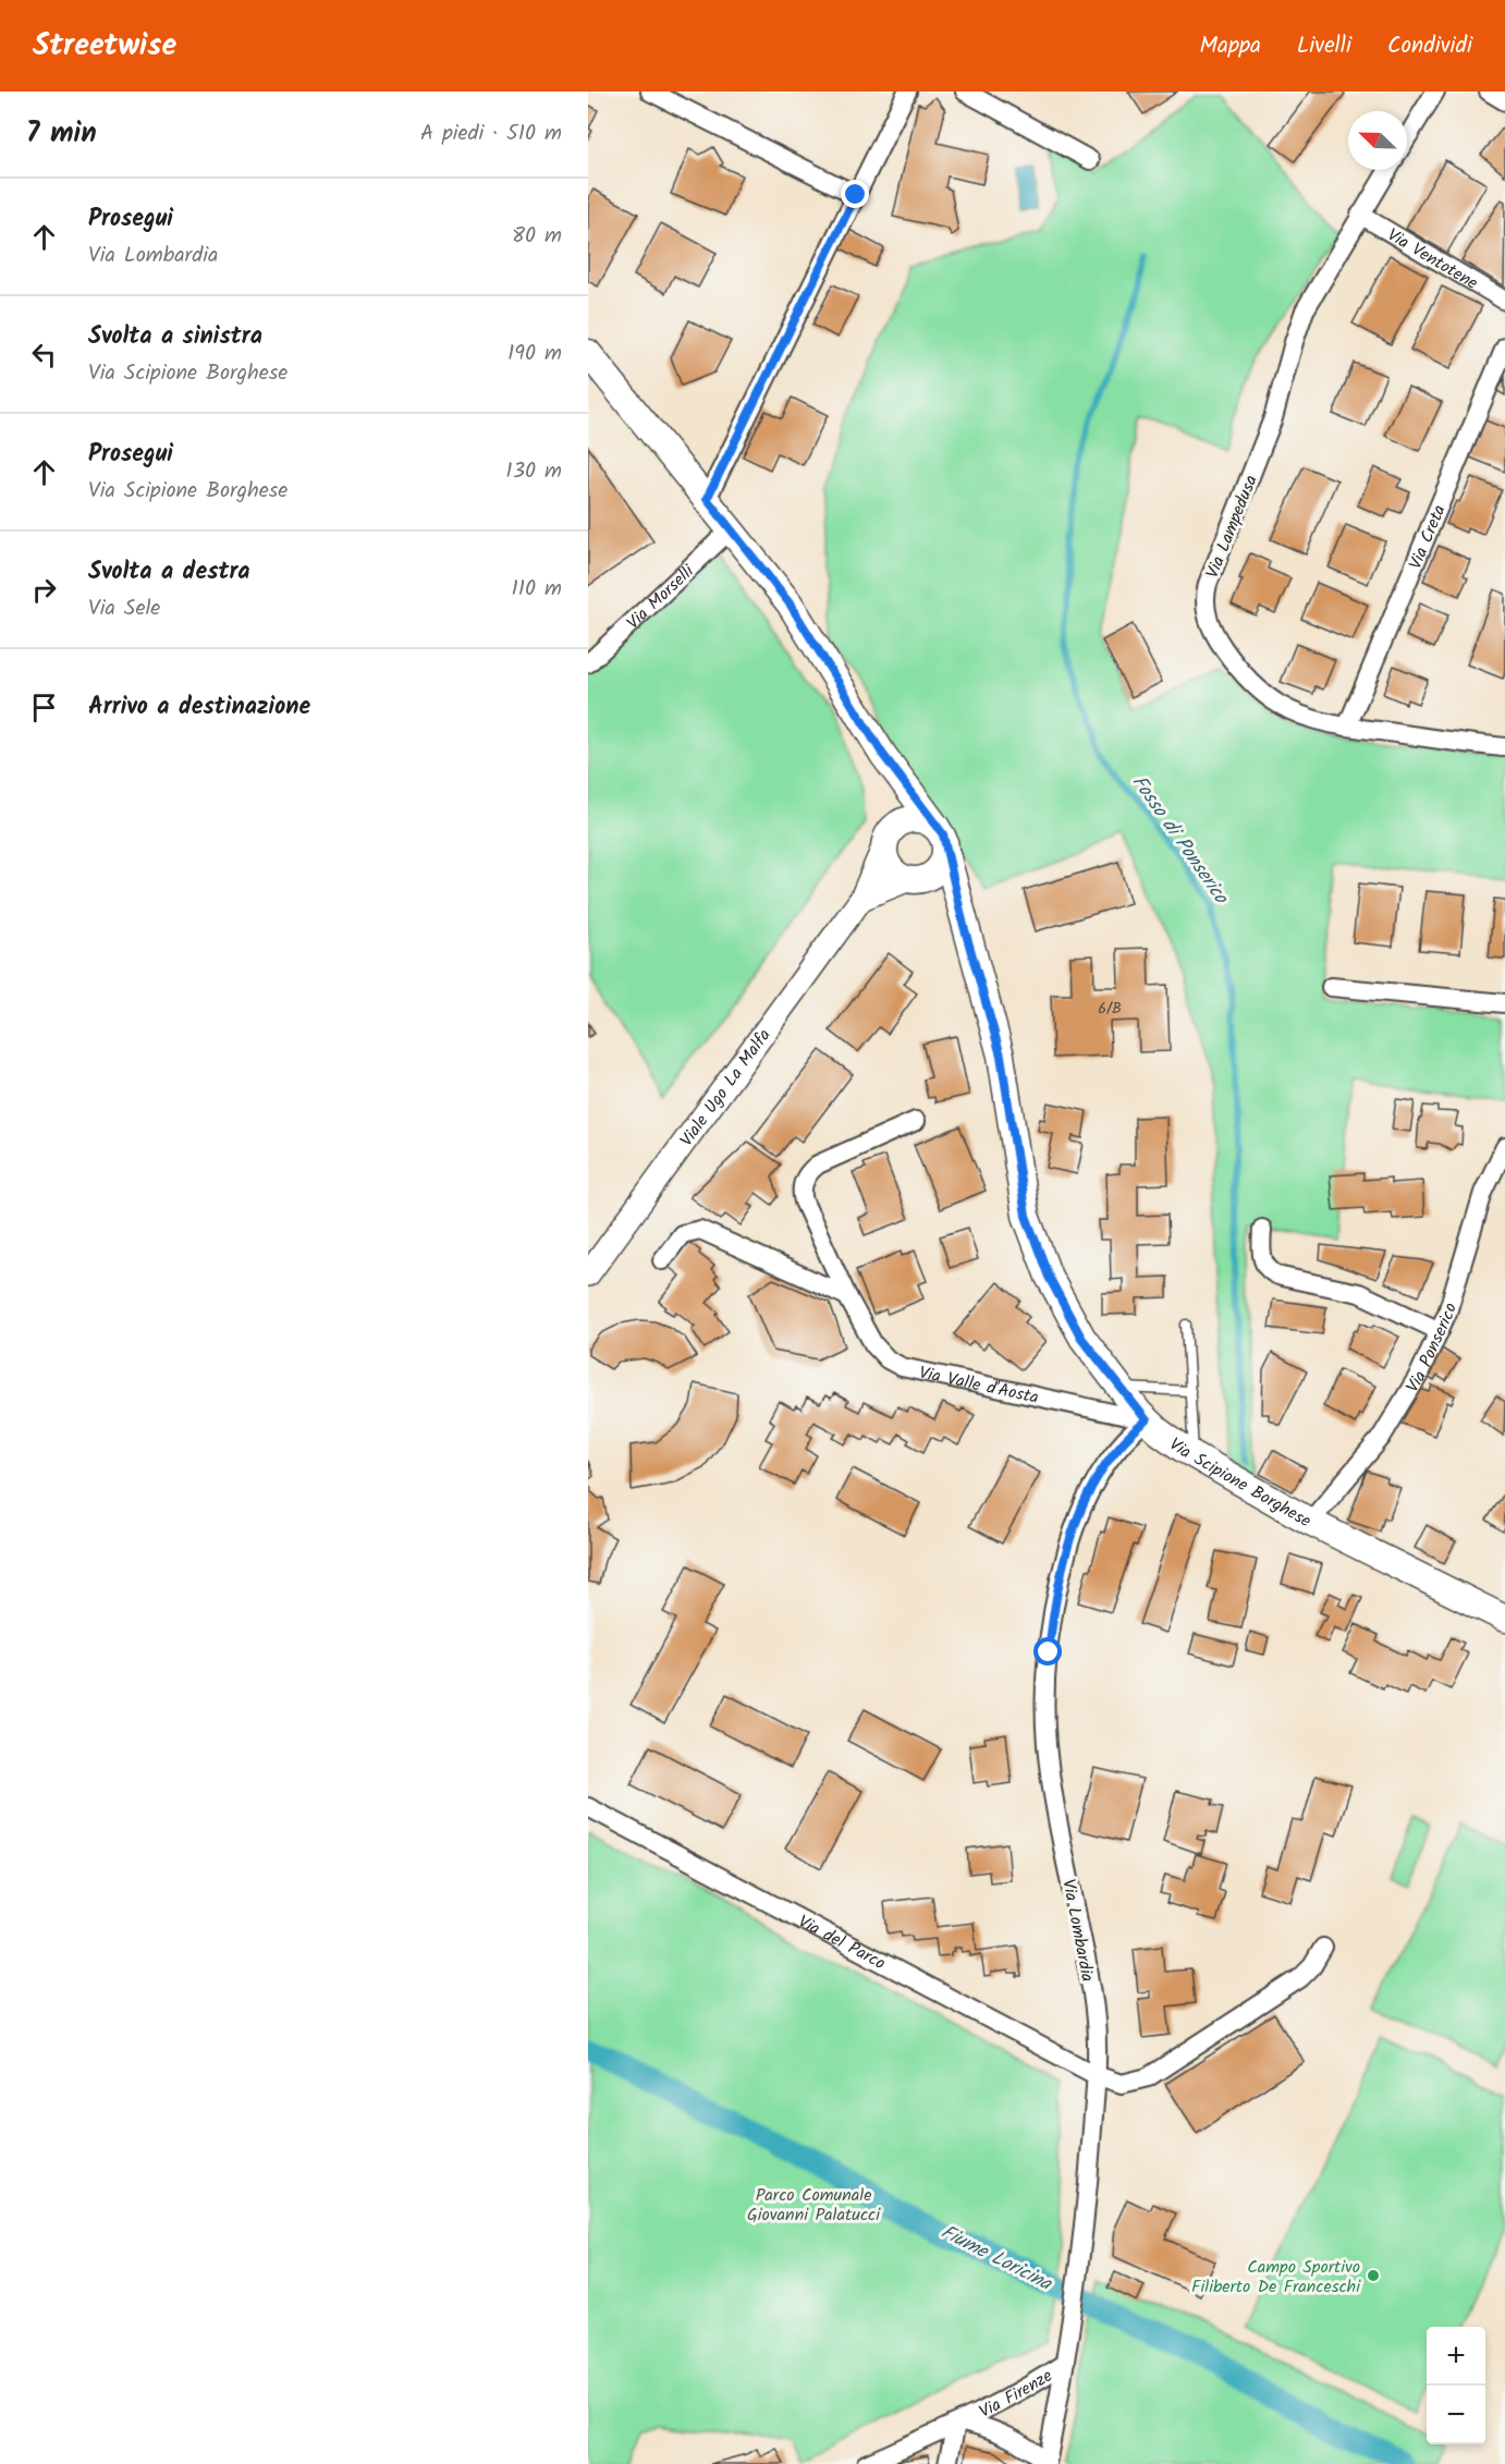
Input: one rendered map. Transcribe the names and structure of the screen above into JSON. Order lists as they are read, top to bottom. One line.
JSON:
{"streets":{"main road":["Via Scipione Borghese"],"street":["Via Ventotene","Via Lampedusa","Via Creta","Via Morselli","Viale Ugo La Malfa","Via Ponserico","Via Valle d'Aosta","Via Lombardia","Via del Parco","Via Firenze"]},"crossings":[["Via Ventotene","Via Lampedusa"],["Via Lampedusa","Via Creta"],["Viale Ugo La Malfa","Via Scipione Borghese"],["Via Ponserico","Via Scipione Borghese"],["Via Valle d'Aosta","Via Scipione Borghese"],["Via Valle d'Aosta","Via Lombardia"],["Via Scipione Borghese","Via Lombardia"],["Via Lombardia","Via del Parco"],["Via Lombardia","Via Firenze"]],"water":["Fosso di Ponserico","Fiume Loricina"],"parks":["Parco Comunale Giovanni Palatucci"],"places":["Campo Sportivo Filiberto De Franceschi"],"house_numbers":["6/B"],"north":"top left","page":{"header":"Streetwise","nav":["Mappa","Livelli","Condividi"],"heading":["7 min","A piedi · 510 m"],"list":[["Prosegui","Via Lombardia","80 m"],["Svolta a sinistra","Via Scipione Borghese","190 m"],["Prosegui","Via Scipione Borghese","130 m"],["Svolta a destra","Via Sele","110 m"],"Arrivo a destinazione"],"map_buttons":["+","−"]}}
